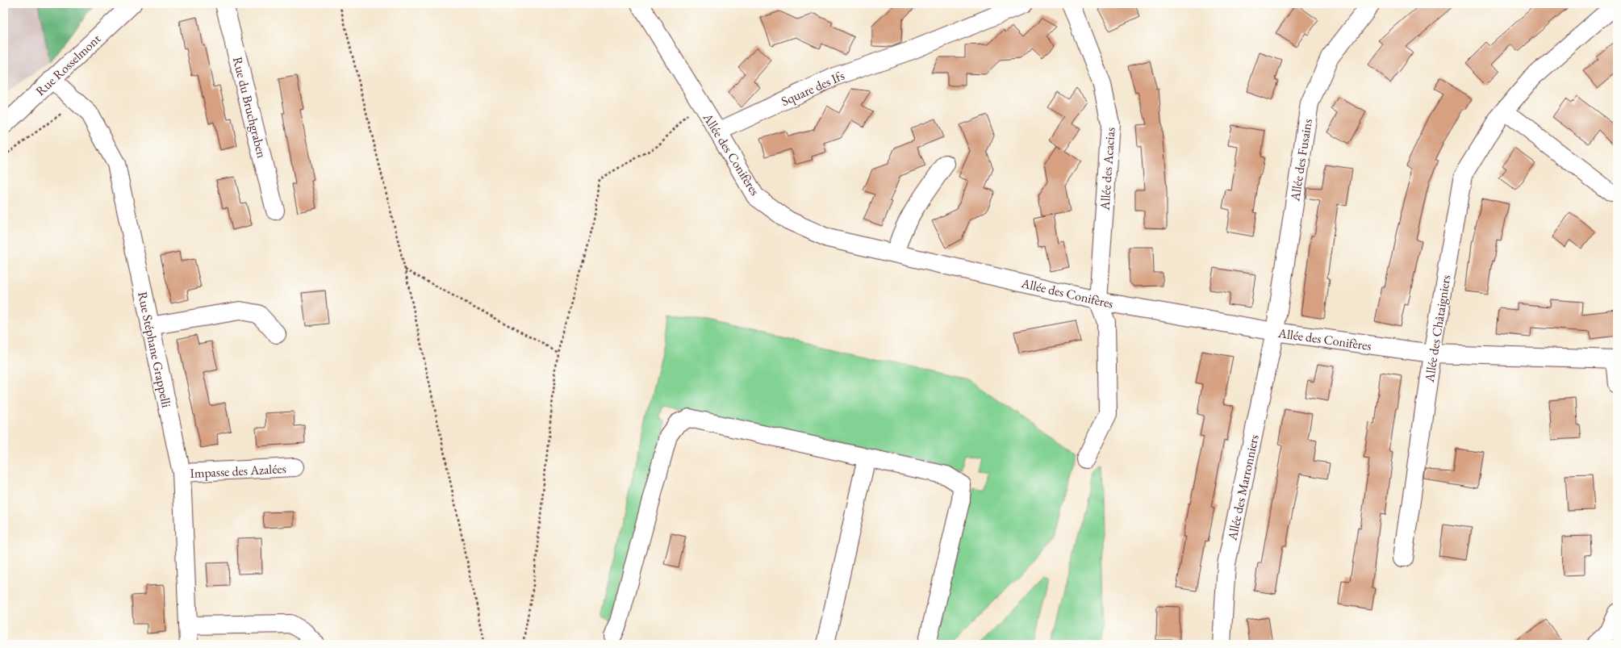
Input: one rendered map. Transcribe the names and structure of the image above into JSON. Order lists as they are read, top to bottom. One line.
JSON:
{"streets":{"street":["Rue Rosselmont","Square des Ifs","Rue du Bruchgraben","Allée des Conifères","Allée des Fusains","Allée des Acacias","Allée des Châtaigniers","Rue Stéphane Grappelli","Impasse des Azalées","Allée des Marronniers"]},"crossings":[["Rue Rosselmont","Rue Stéphane Grappelli"],["Square des Ifs","Allée des Conifères"],["Allée des Conifères","Allée des Fusains"],["Allée des Conifères","Allée des Acacias"],["Allée des Conifères","Allée des Châtaigniers"],["Allée des Conifères","Allée des Marronniers"],["Allée des Fusains","Allée des Marronniers"],["Rue Stéphane Grappelli","Impasse des Azalées"]]}
